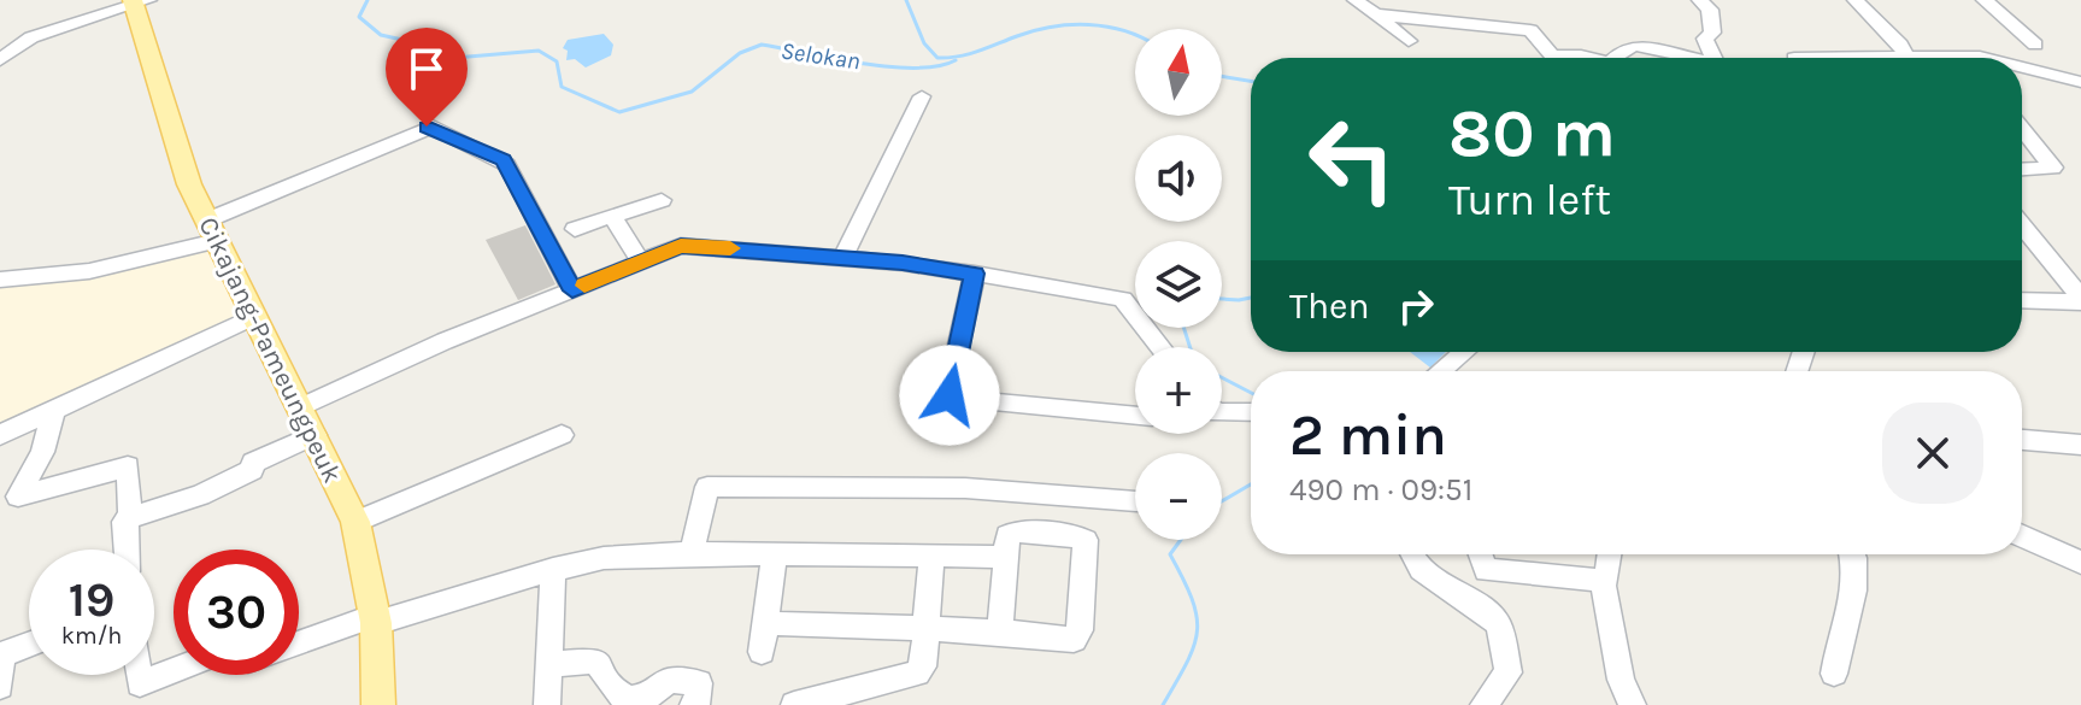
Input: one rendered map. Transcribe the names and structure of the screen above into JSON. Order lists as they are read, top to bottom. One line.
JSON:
{"streets":{"main road":["Cikajang-Pameungpeuk"]},"water":["Selokan"],"north":"top","page":{"map_buttons":["+","−"],"turn":["80 m","Turn left"],"then":"Then","heading":["2 min","490 m · 09:51"],"speed":"19 km/h","limit":"30"}}
